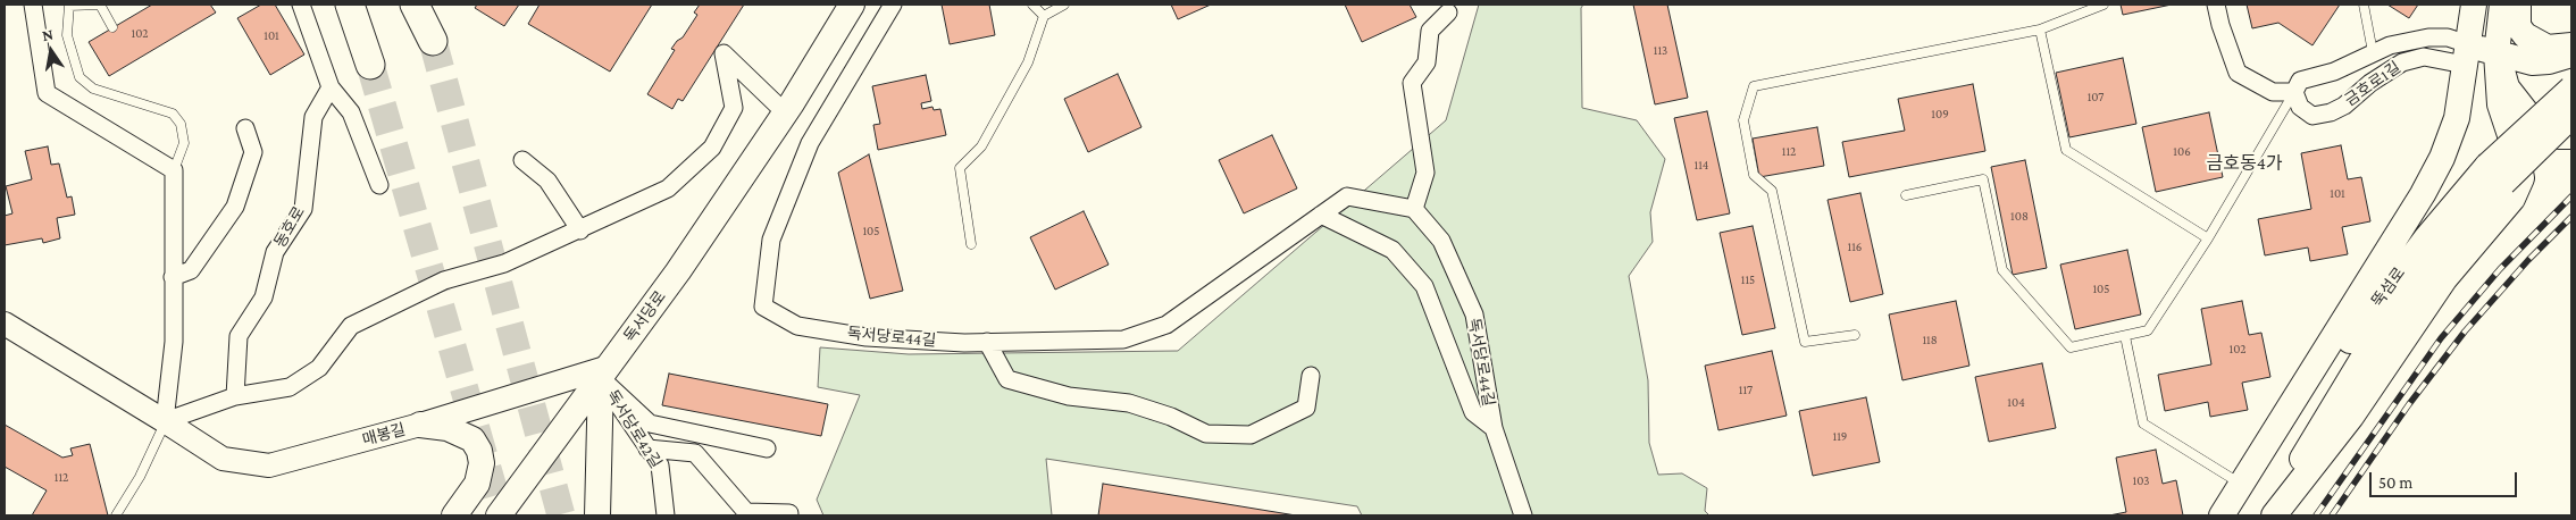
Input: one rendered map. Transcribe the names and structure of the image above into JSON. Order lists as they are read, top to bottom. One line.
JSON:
{"streets":{"main road":["뚝섬로","독서당로"],"street":["금호로1길","동호로","독서당로44길","독서당로42길","매봉길"]},"crossings":[["독서당로","독서당로42길"],["독서당로","매봉길"],["독서당로42길","매봉길"]],"districts":["금호동4가"],"house_numbers":["102","101","113","107","109","112","106","114","101","108","105","116","115","105","118","102","117","104","119","112","103"],"scale_bar":"50 m","north":"top"}
